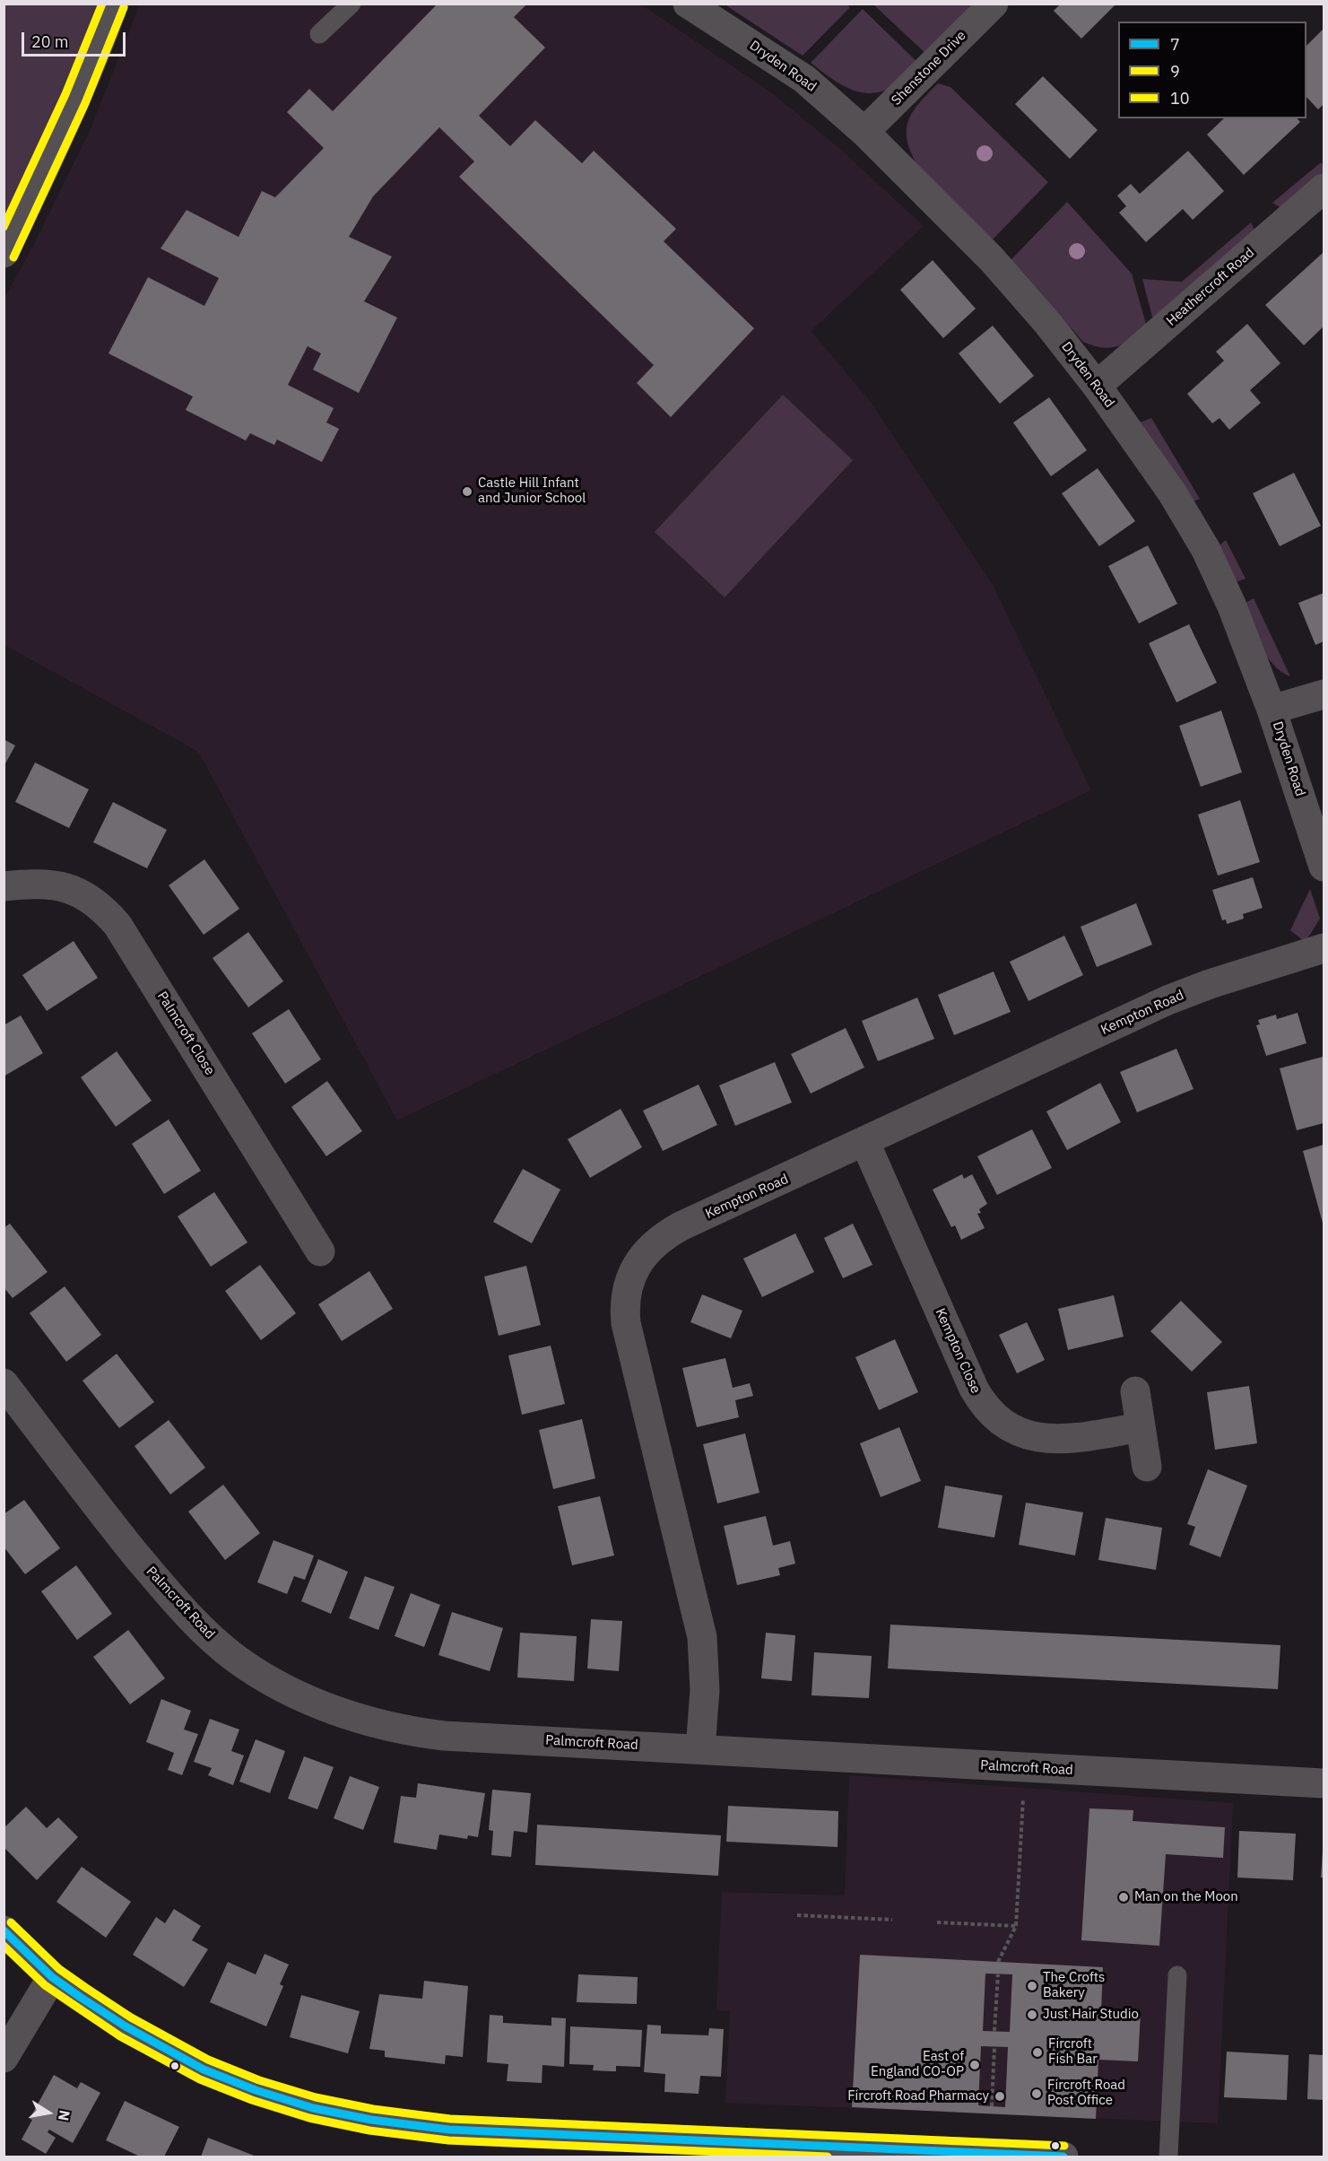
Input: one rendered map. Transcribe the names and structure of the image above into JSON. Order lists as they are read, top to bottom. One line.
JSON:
{"streets":{"street":["Dryden Road","Shenstone Drive","Heathercroft Road","Kempton Road","Palmcroft Close","Kempton Close","Palmcroft Road"]},"crossings":[["Dryden Road","Shenstone Drive"],["Dryden Road","Heathercroft Road"],["Kempton Road","Kempton Close"],["Kempton Road","Palmcroft Road"]],"places":["Castle Hill Infant and Junior School","Man on the Moon","The Crofts Bakery","Just Hair Studio","Fircroft Fish Bar","East of England CO-OP","Fircroft Road Post Office","Fircroft Road Pharmacy"],"lines":["transit line 10","transit line 9","transit line 7"],"legend":["7","9","10"],"scale_bar":"20 m","north":"right"}
